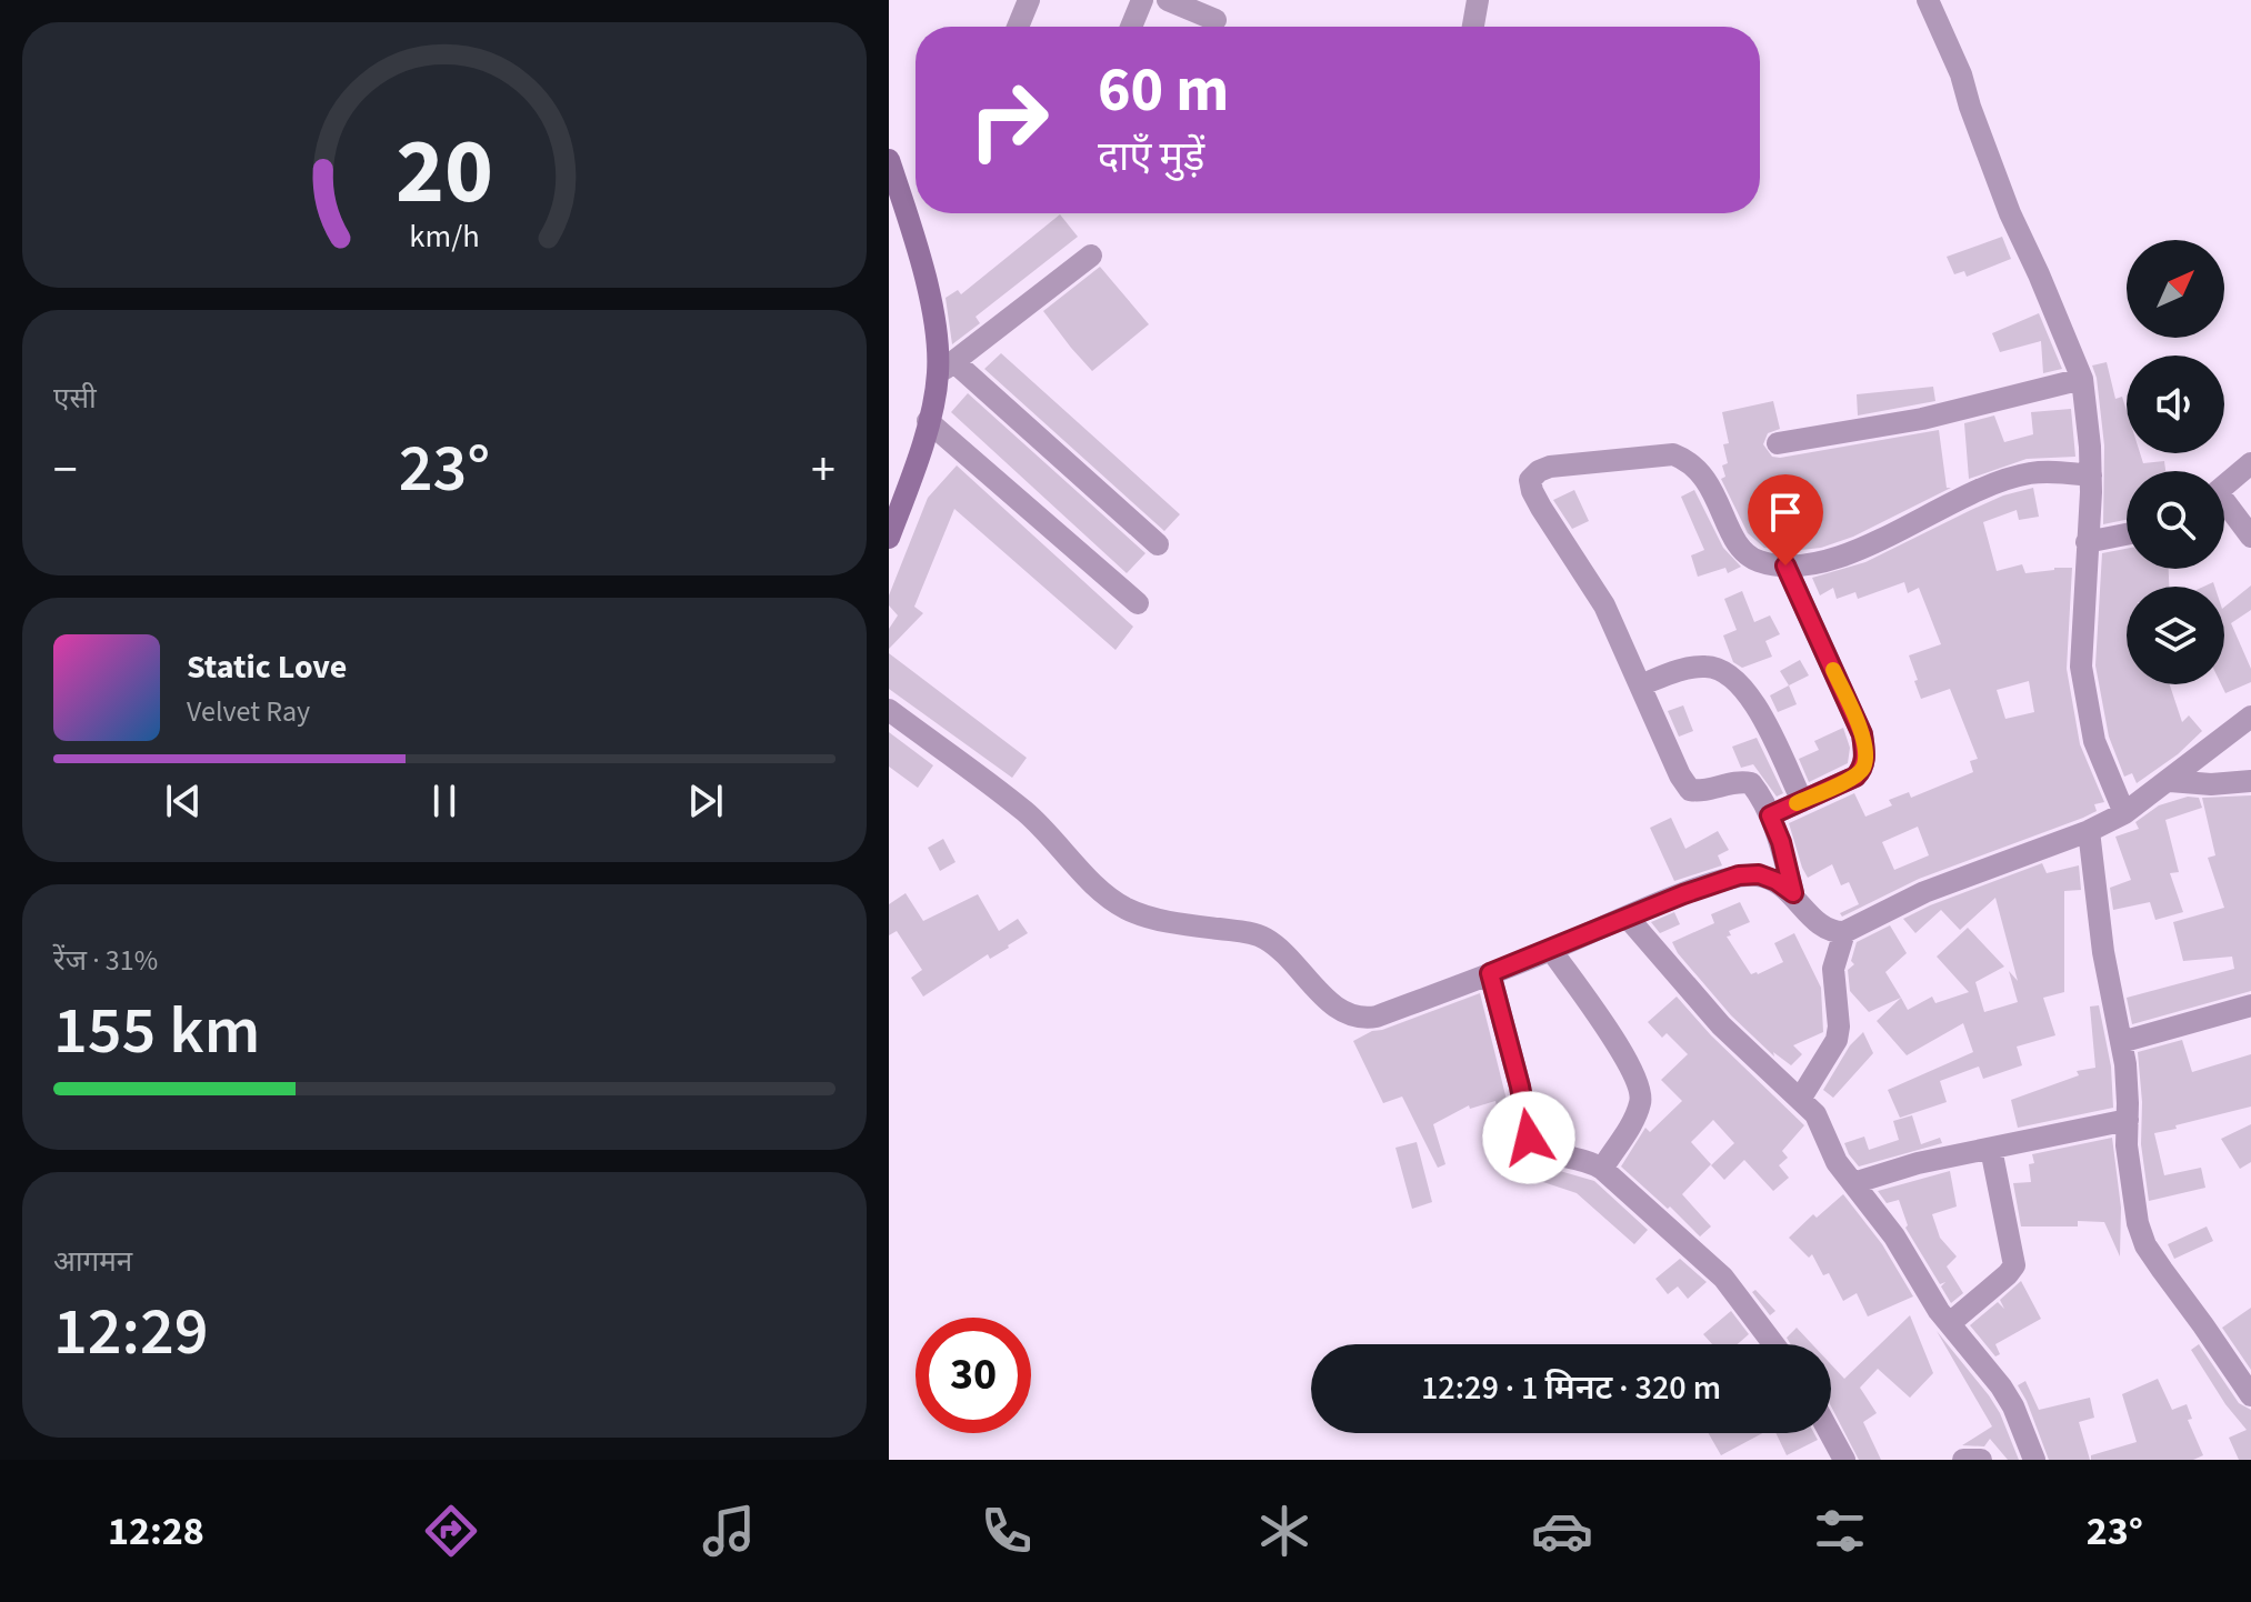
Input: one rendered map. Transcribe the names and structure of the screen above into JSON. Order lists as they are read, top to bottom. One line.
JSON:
{"north":"top right","page":{"turn":["60 m","दाएँ मुड़ें"],"tile":["एसी",["रेंज · 31%","155 km"],["आगमन","12:29"]],"heat":["−","23°","+"],"song":["Static Love","Velvet Ray"],"limit":"30","trip":"12:29 · 1 मिनट · 320 m","tabs":["12:28","23°"],"gauge":["20","km/h"]}}
